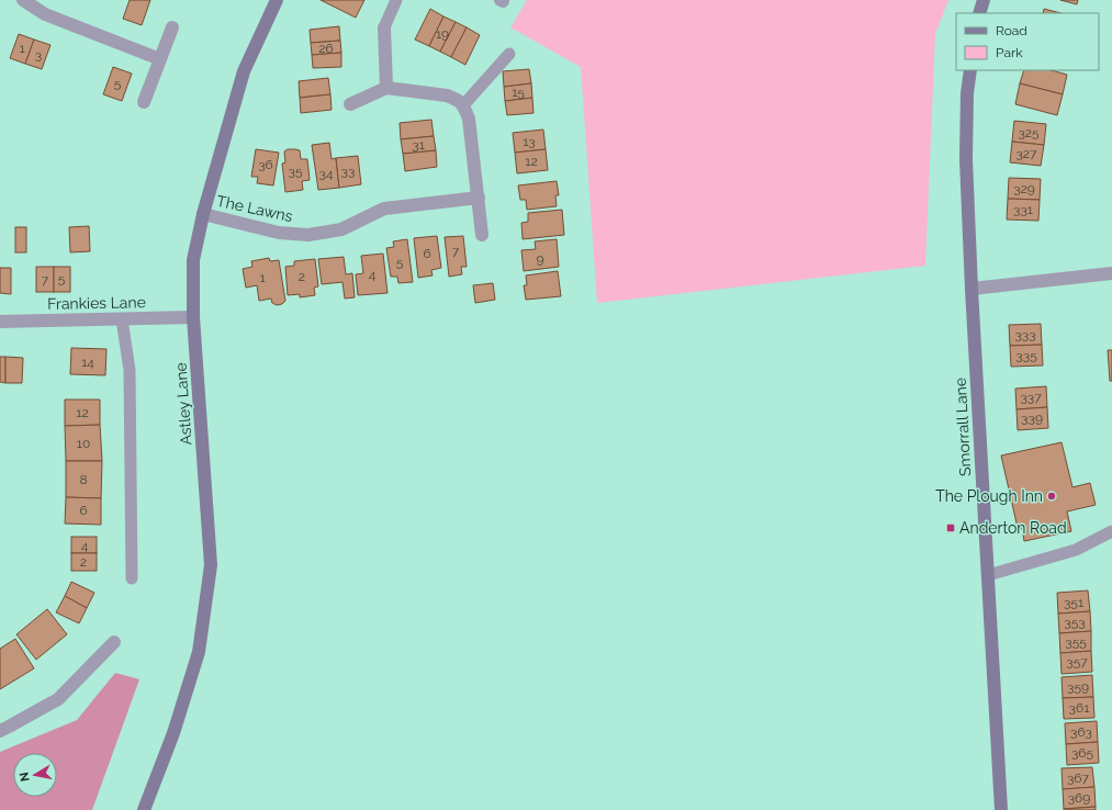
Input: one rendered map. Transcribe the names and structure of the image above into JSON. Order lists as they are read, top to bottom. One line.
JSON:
{"streets":{"street":["The Lawns","Frankies Lane","Astley Lane","Smorrall Lane"]},"crossings":[["The Lawns","Astley Lane"],["Frankies Lane","Astley Lane"]],"places":{"other":["The Plough Inn"],"transit":["Anderton Road"]},"house_numbers":["19","1","26","3","5","15","325","13","31","327","12","36","35","33","34","329","331","7","6","9","5","4","2","1","5","7","333","335","14","337","12","339","10","8","6","4","2","351","353","355","357","359","361","363","365","367","369"],"legend":["Road","Park"],"north":"left"}
